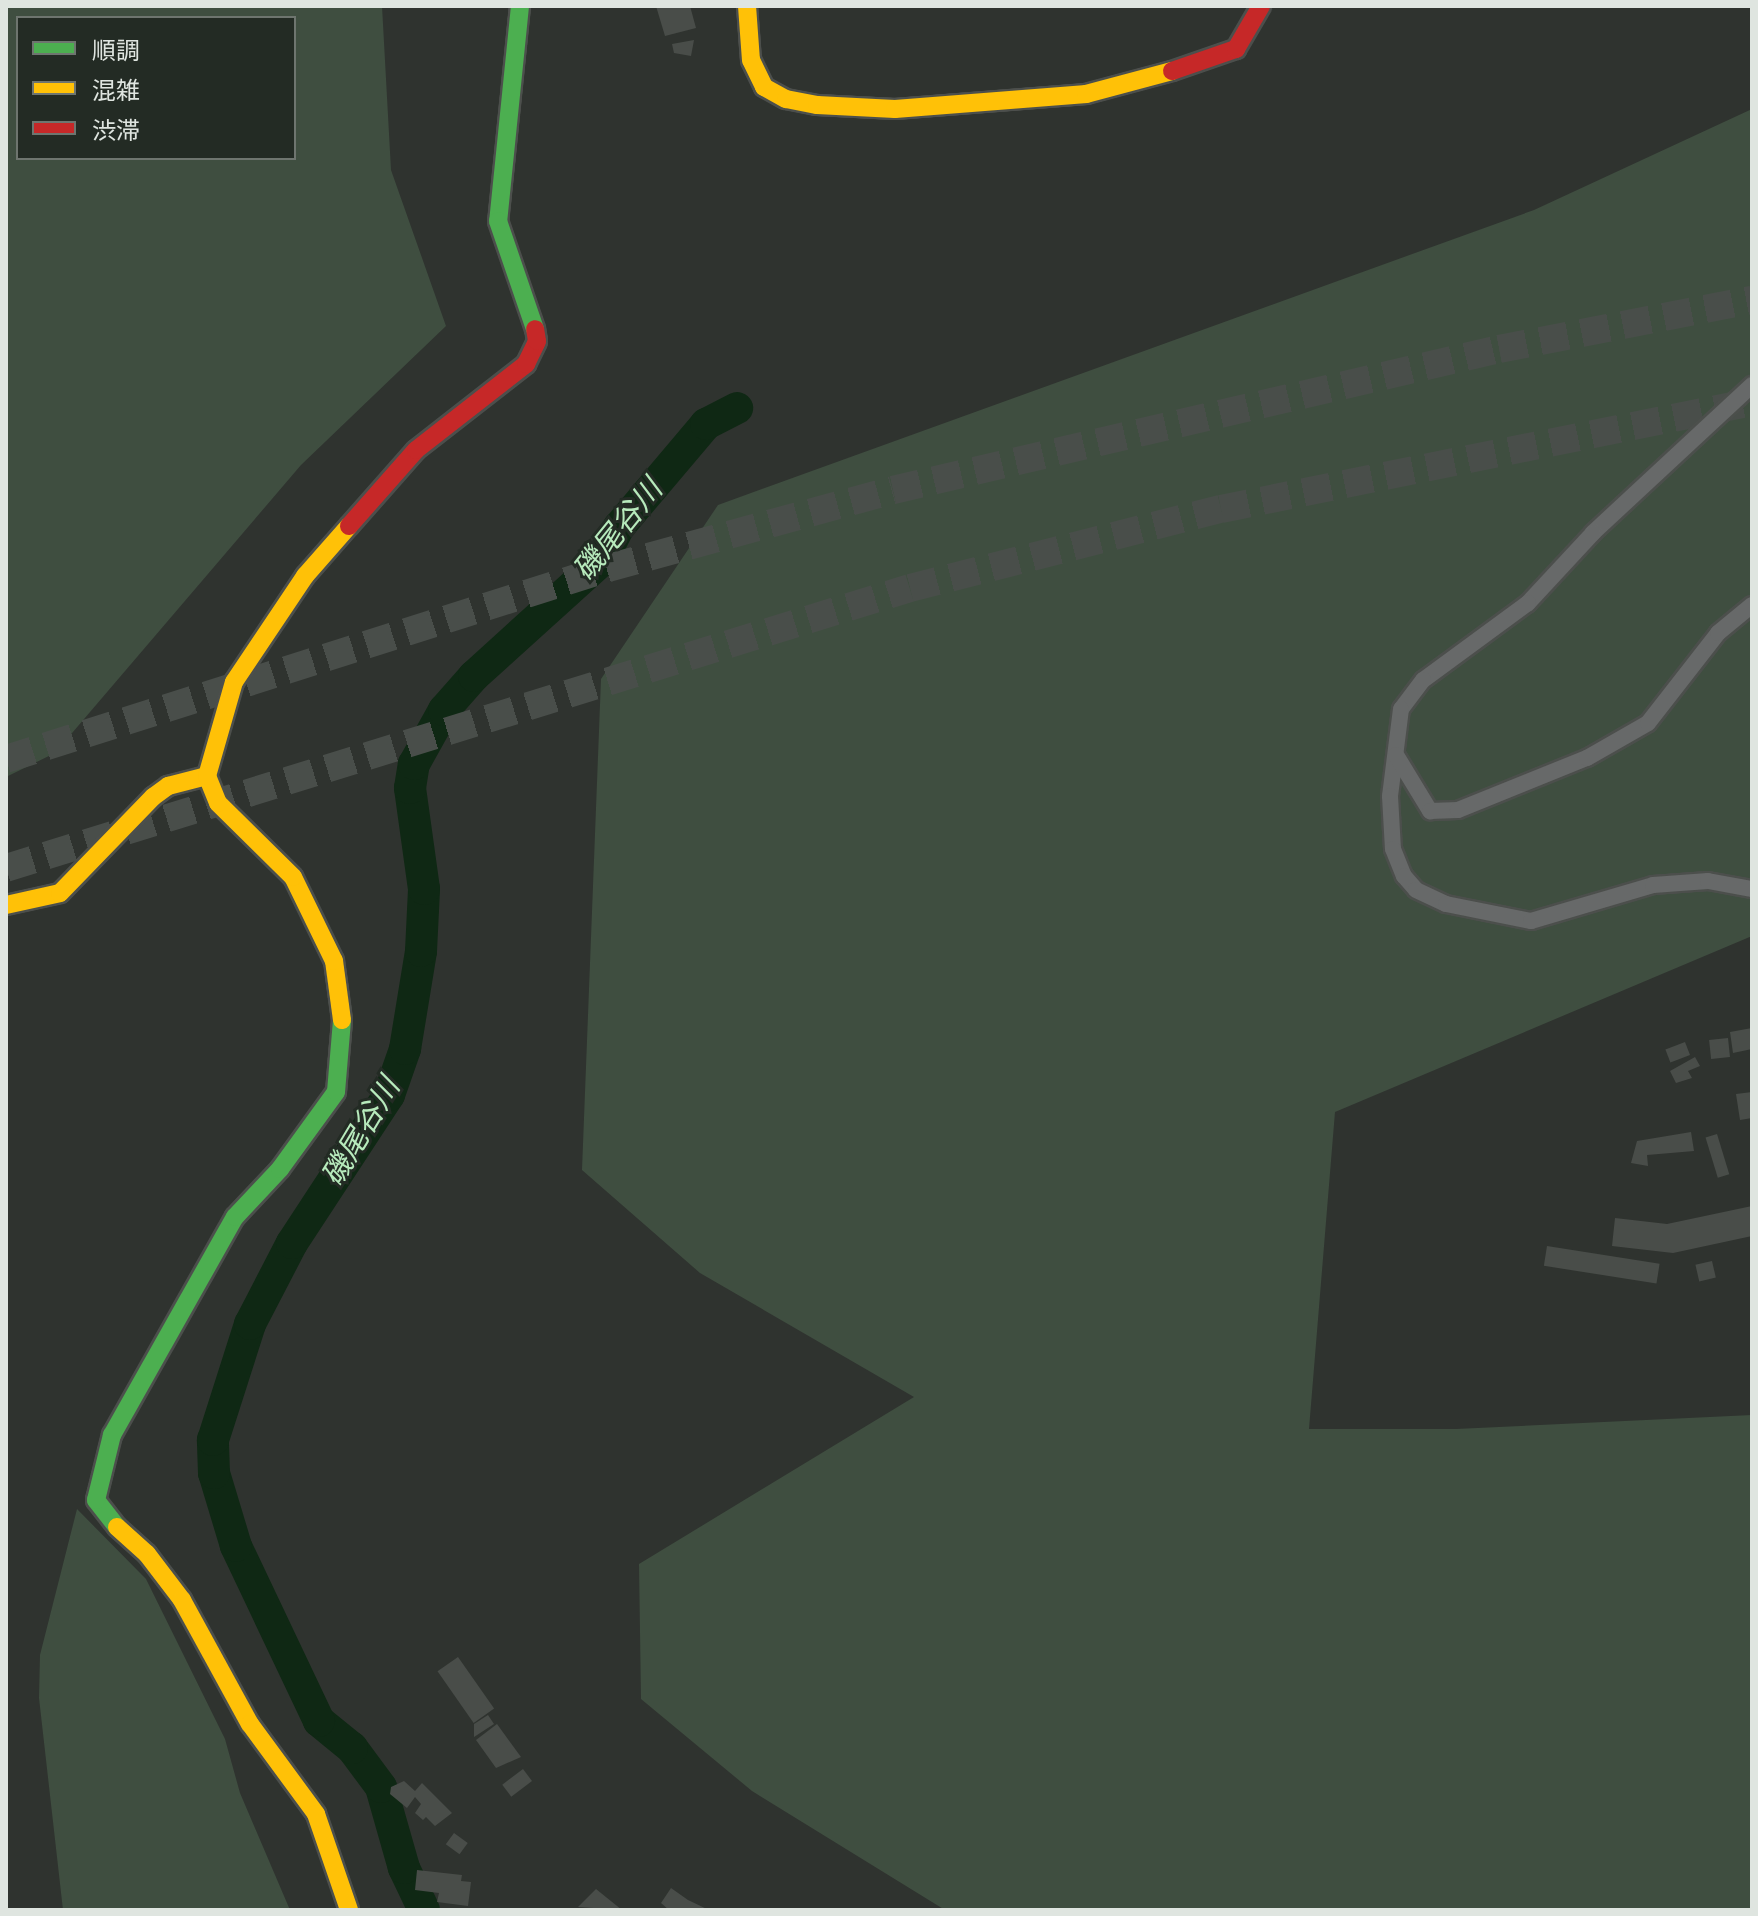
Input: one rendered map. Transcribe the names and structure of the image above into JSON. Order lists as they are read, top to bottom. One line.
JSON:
{"water":["磯尾谷川"],"legend":["順調","混雑","渋滞"]}
